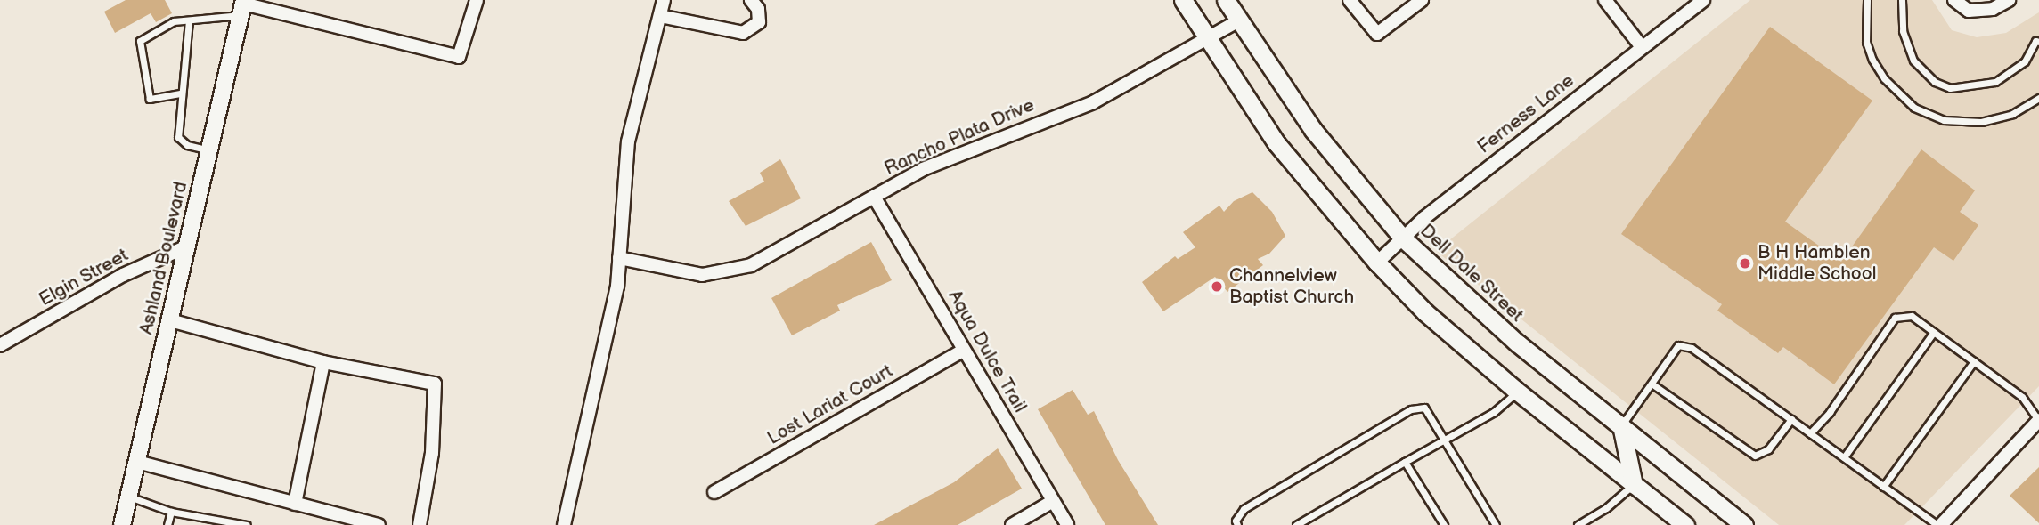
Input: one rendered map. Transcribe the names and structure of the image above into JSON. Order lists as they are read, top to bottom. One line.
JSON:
{"streets":{"main road":["Dell Dale Street"],"street":["Ferness Lane","Rancho Plata Drive","Ashland Boulevard","Elgin Street","Aqua Dulce Trail","Lost Lariat Court"]},"crossings":[["Ferness Lane","Dell Dale Street"],["Rancho Plata Drive","Dell Dale Street"],["Rancho Plata Drive","Aqua Dulce Trail"],["Ashland Boulevard","Elgin Street"],["Aqua Dulce Trail","Lost Lariat Court"]],"places":["B H Hamblen Middle School","Channelview Baptist Church"]}
